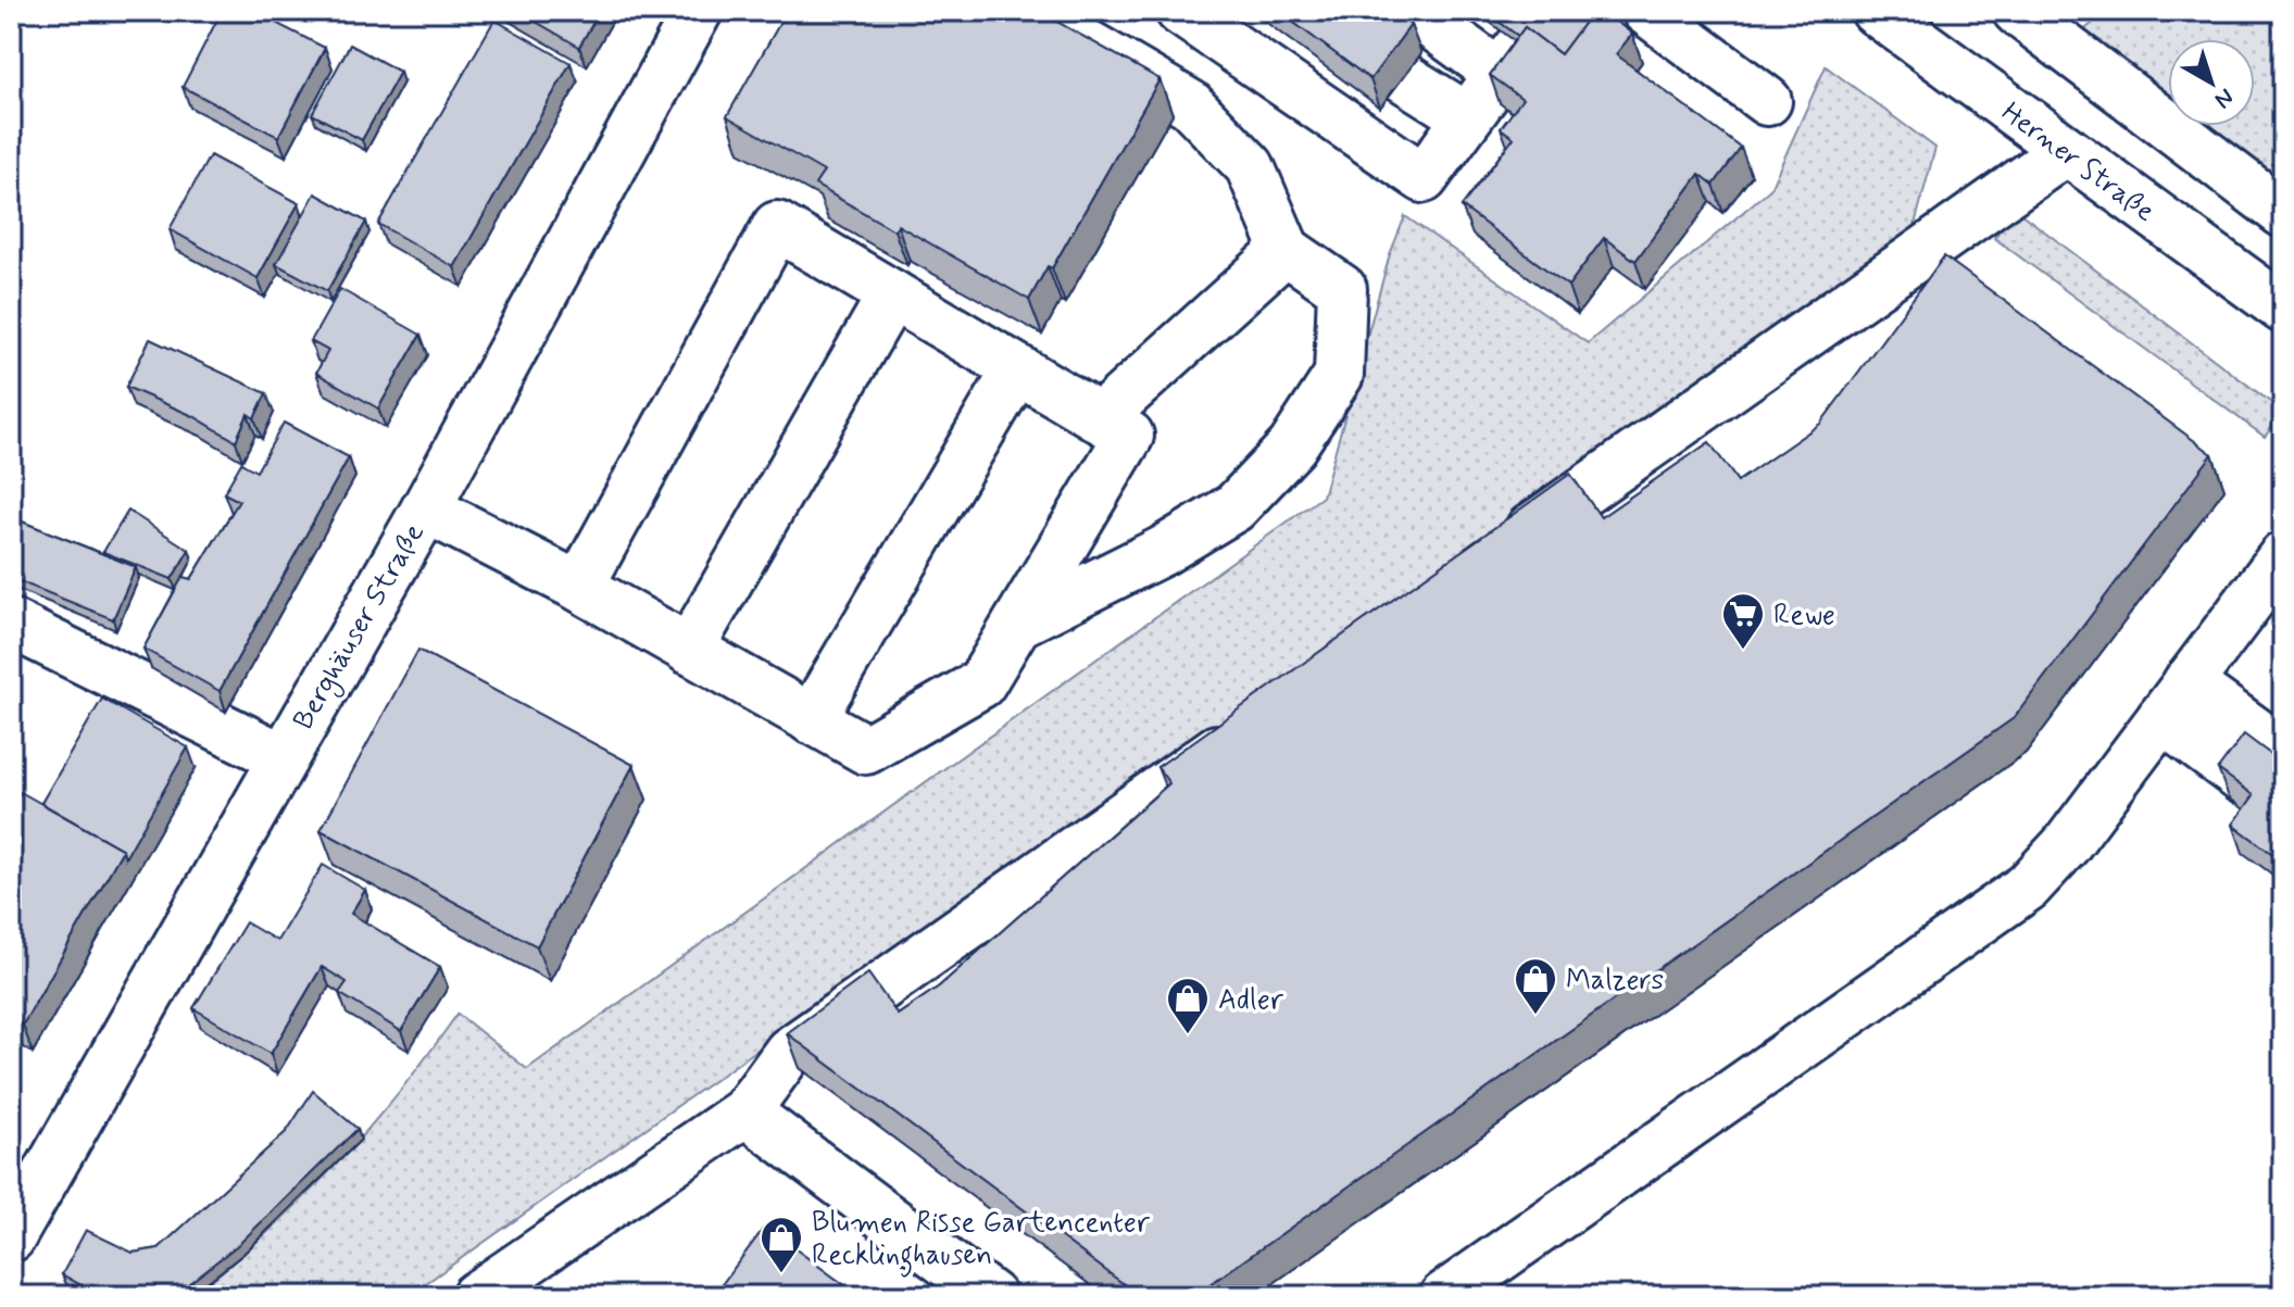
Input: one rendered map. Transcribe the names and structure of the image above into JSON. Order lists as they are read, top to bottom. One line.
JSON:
{"streets":{"street":["Herner Straße","Berghäuser Straße"]},"places":{"supermarket":["Rewe"],"shop":["Malzers","Adler","Blumen Risse Gartencenter Recklinghausen"]},"north":"bottom right"}
